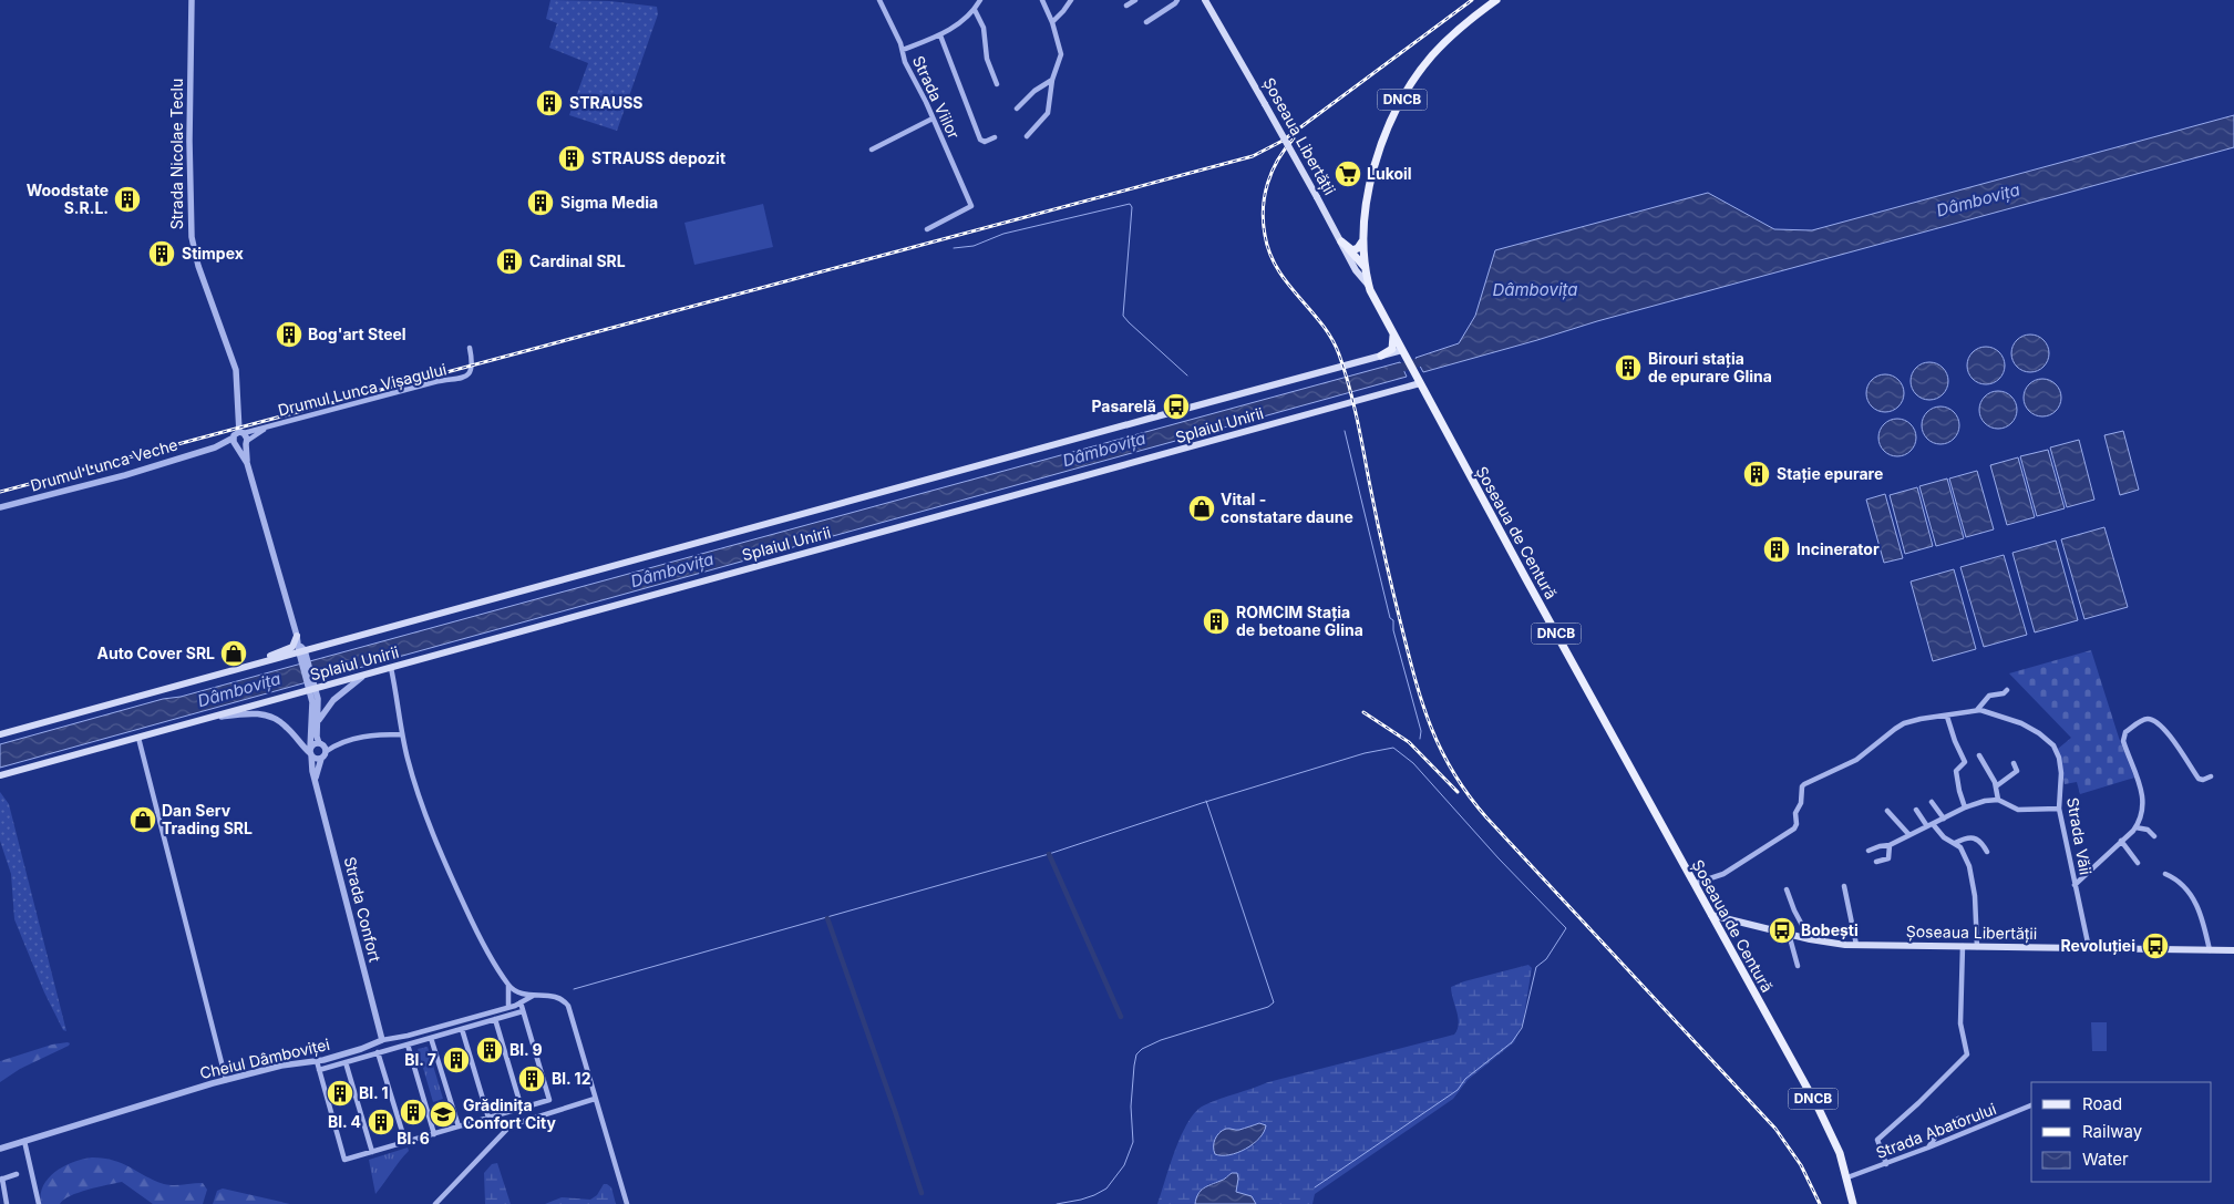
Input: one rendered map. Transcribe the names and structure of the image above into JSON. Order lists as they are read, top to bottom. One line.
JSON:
{"streets":{"main road":["DNCB","Șoseaua Libertății","Splaiul Unirii","Șoseaua de Centură"],"street":["Strada Viilor","Strada Nicolae Teclu","Drumul Lunca Vișagului","Drumul Lunca Veche","Strada Văii","Strada Confort","Cheiul Dâmboviței","Strada Abatorului"]},"crossings":[["Șoseaua Libertății","Șoseaua de Centură"],["Șoseaua Libertății","Strada Văii"],["Șoseaua Libertății","Strada Abatorului"],["Strada Nicolae Teclu","Drumul Lunca Vișagului"],["Strada Nicolae Teclu","Splaiul Unirii"],["Strada Nicolae Teclu","Drumul Lunca Veche"],["Strada Nicolae Teclu","Strada Confort"],["Splaiul Unirii","Șoseaua de Centură"],["Splaiul Unirii","Strada Confort"],["Șoseaua de Centură","Strada Văii"],["Șoseaua de Centură","Strada Abatorului"],["Strada Confort","Cheiul Dâmboviței"]],"water":["Dâmbovița"],"places":{"building":["STRAUSS","STRAUSS depozit","Woodstate S.R.L.","Sigma Media","Stimpex","Cardinal SRL","Bog'art Steel","Birouri stația de epurare Glina","Stație epurare","Incinerator","ROMCIM Stația de betoane Glina","Bl. 9","Bl. 7","Bl. 12","Bl. 1","Bl. 6","Bl. 4"],"supermarket":["Lukoil"],"bus stop":["Pasarelă","Bobești","Revoluției"],"shop":["Vital - constatare daune","Auto Cover SRL","Dan Serv Trading SRL"],"school or university":["Grădinița Confort City"]},"legend":["Road","Railway","Water"]}
